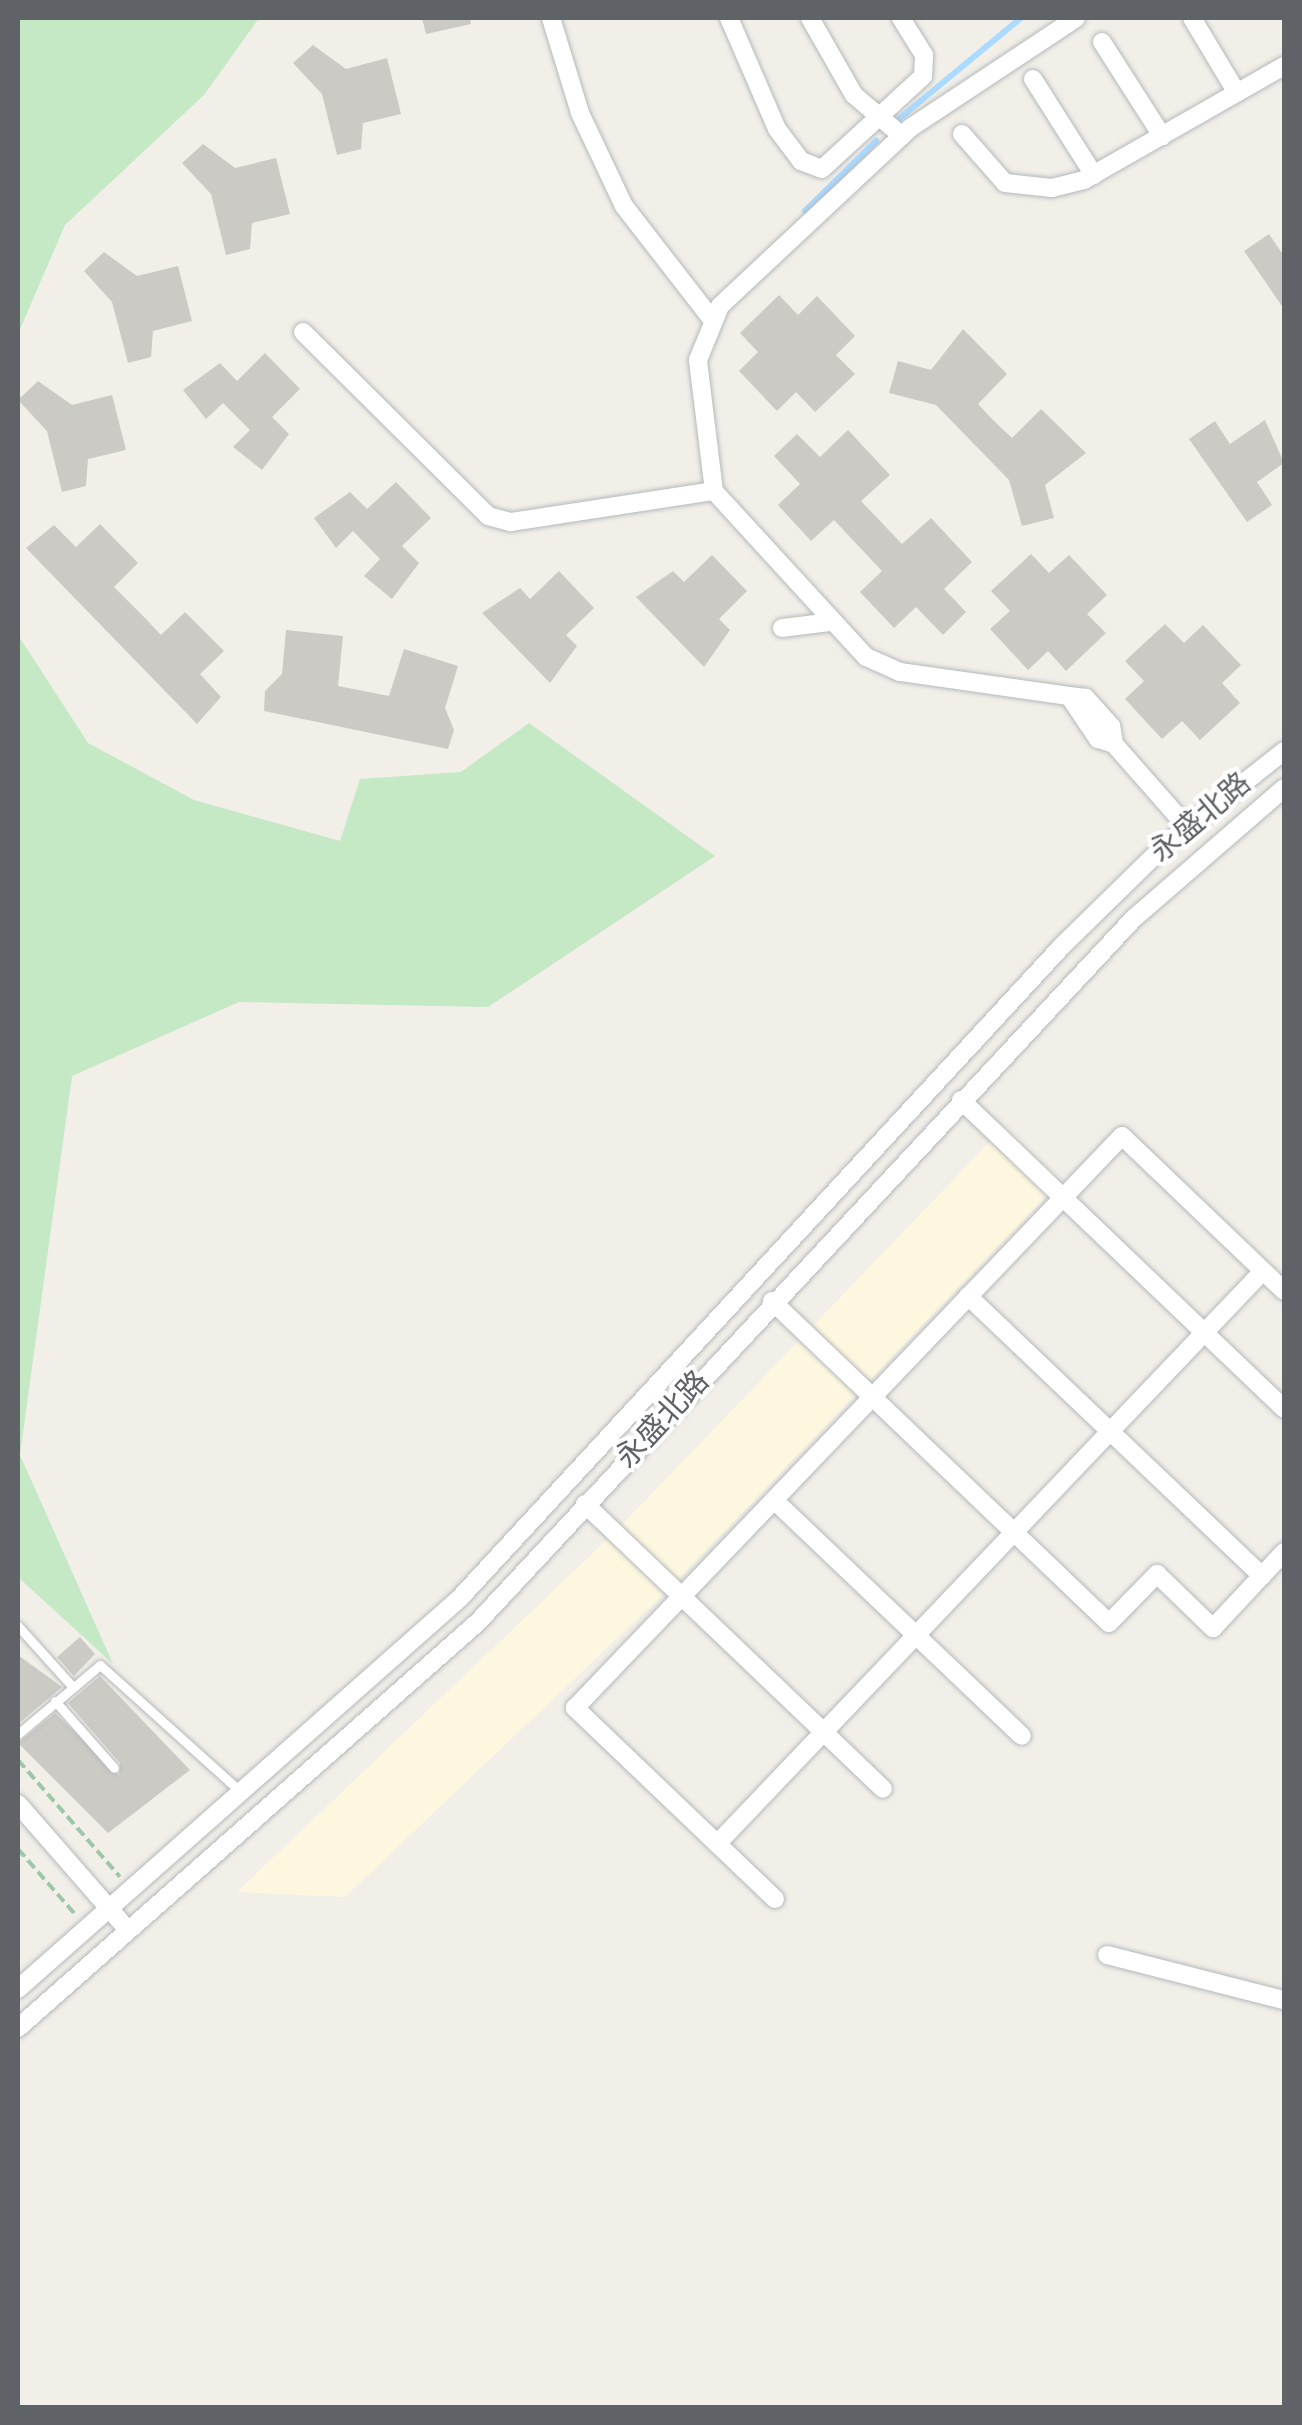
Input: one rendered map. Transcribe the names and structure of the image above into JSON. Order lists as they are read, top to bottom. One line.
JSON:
{"streets":{"street":["永盛北路"]}}
